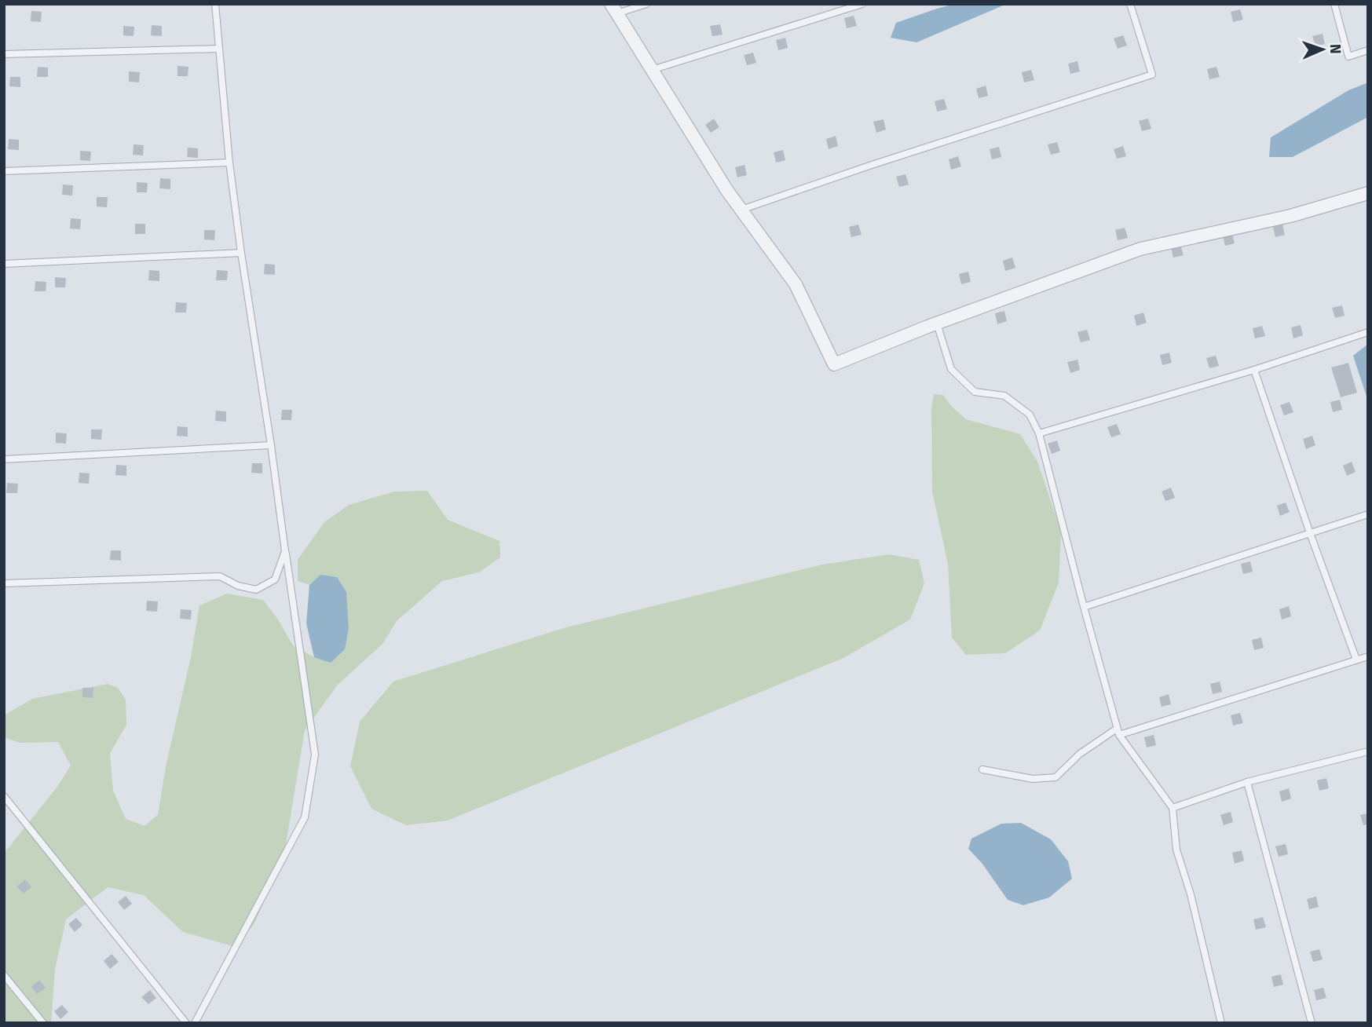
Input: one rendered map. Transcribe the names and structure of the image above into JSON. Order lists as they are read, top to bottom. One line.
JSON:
{"north":"right"}
